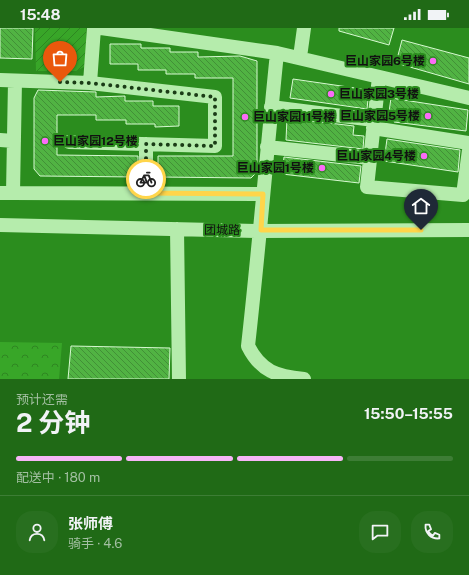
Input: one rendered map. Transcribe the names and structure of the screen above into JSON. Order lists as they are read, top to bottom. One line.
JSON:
{"streets":{"street":["团城路"]},"places":["巨山家园6号楼","巨山家园3号楼","巨山家园5号楼","巨山家园11号楼","巨山家园12号楼","巨山家园4号楼","巨山家园1号楼"],"page":{"status":"15:48","heading":["2 分钟","预计还需","15:50–15:55"],"panel":["张师傅","骑手 · 4.6"],"bar":"配送中 · 180 m"}}
